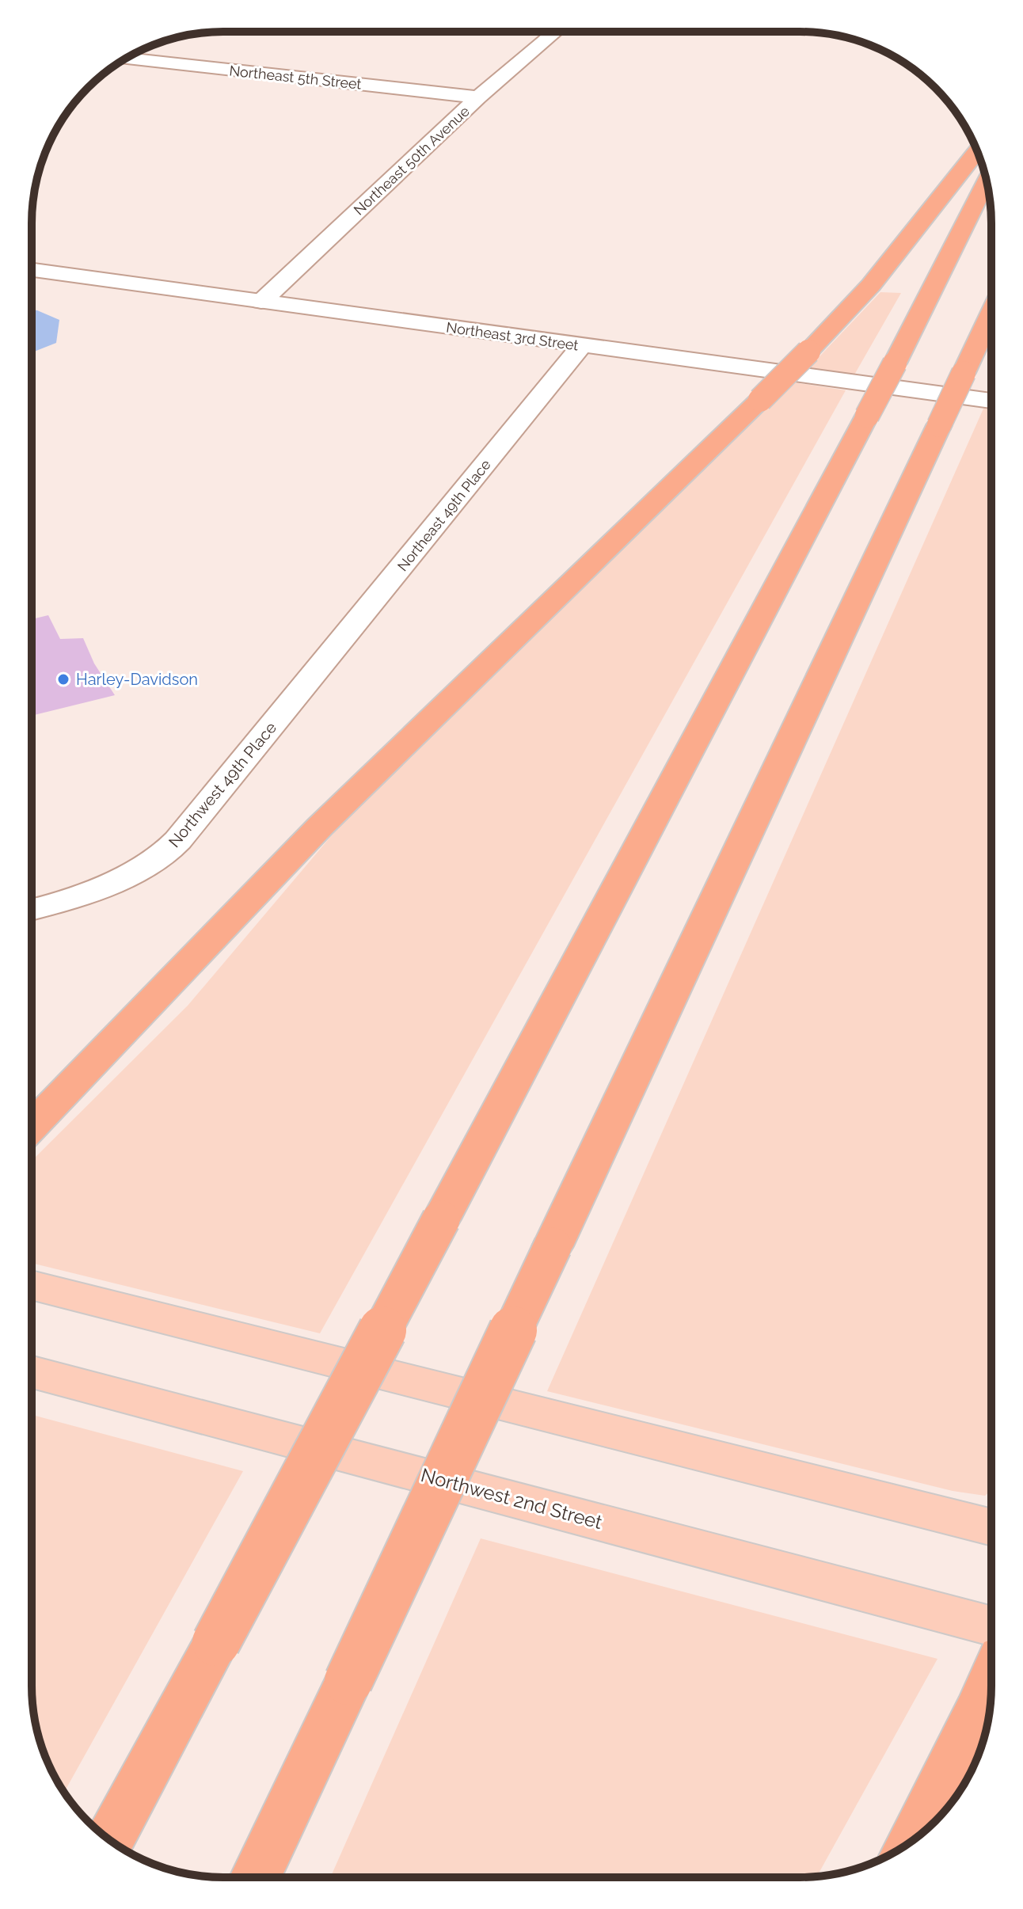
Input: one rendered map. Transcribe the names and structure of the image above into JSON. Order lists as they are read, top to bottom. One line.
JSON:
{"streets":{"main road":["Northwest 2nd Street"],"street":["Northeast 5th Street","Northeast 50th Avenue","Northeast 3rd Street","Northeast 49th Place","Northwest 49th Place"]},"crossings":[["Northeast 5th Street","Northeast 50th Avenue"],["Northeast 50th Avenue","Northeast 3rd Street"],["Northeast 3rd Street","Northeast 49th Place"],["Northeast 49th Place","Northwest 49th Place"]],"places":["Harley-Davidson"]}
